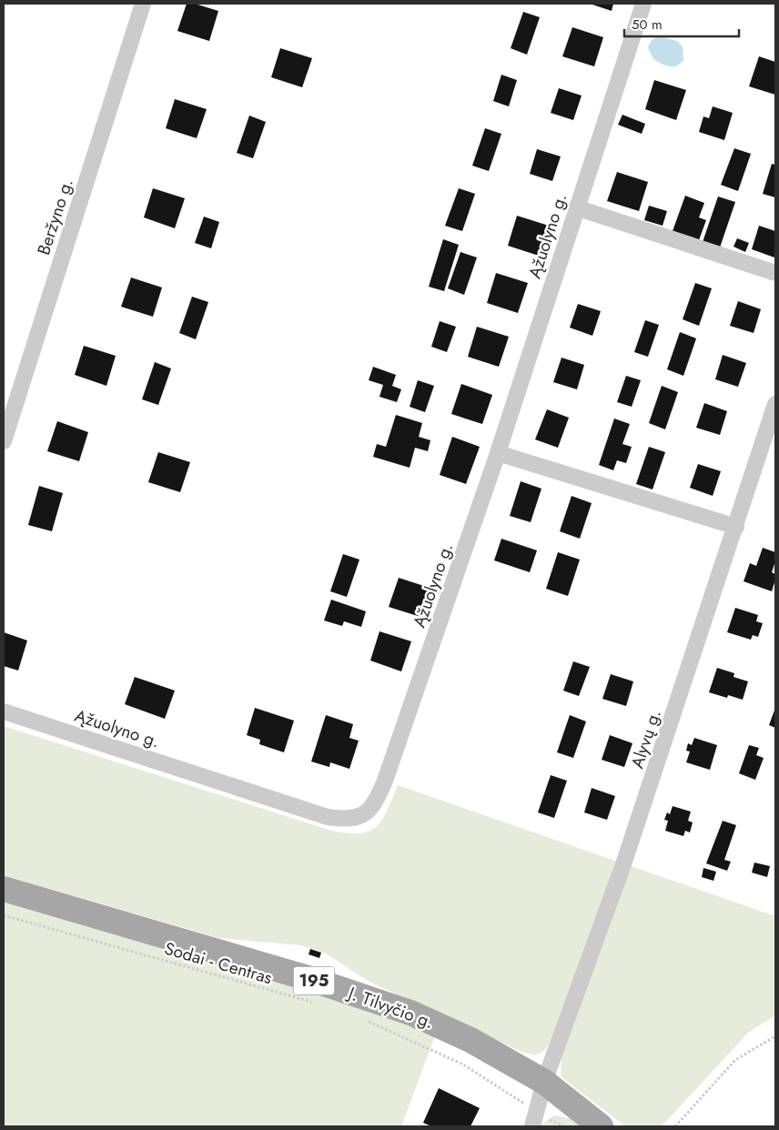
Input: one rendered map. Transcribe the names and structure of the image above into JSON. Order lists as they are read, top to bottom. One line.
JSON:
{"streets":{"main road":["195","J. Tilvyčio g."],"street":["Beržyno g.","Ąžuolyno g.","Alyvų g."],"path":["Sodai - Centras"]},"crossings":[["Alyvų g.","J. Tilvyčio g."]],"scale_bar":"50 m"}
